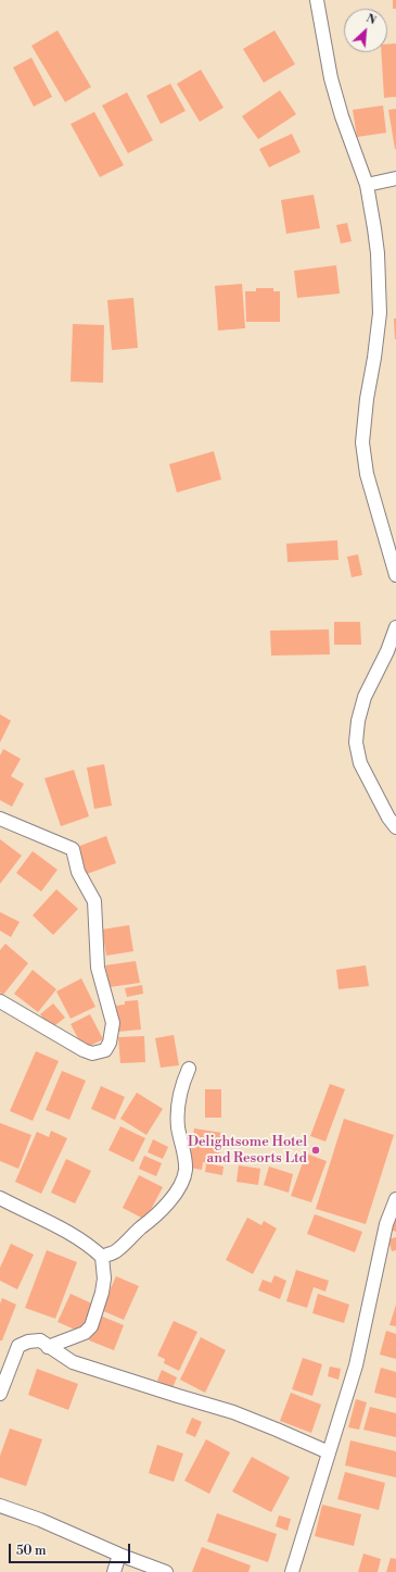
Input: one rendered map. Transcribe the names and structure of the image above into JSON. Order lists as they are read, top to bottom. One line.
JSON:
{"places":["Delightsome Hotel and Resorts Ltd"],"scale_bar":"50 m","north":"top right"}
